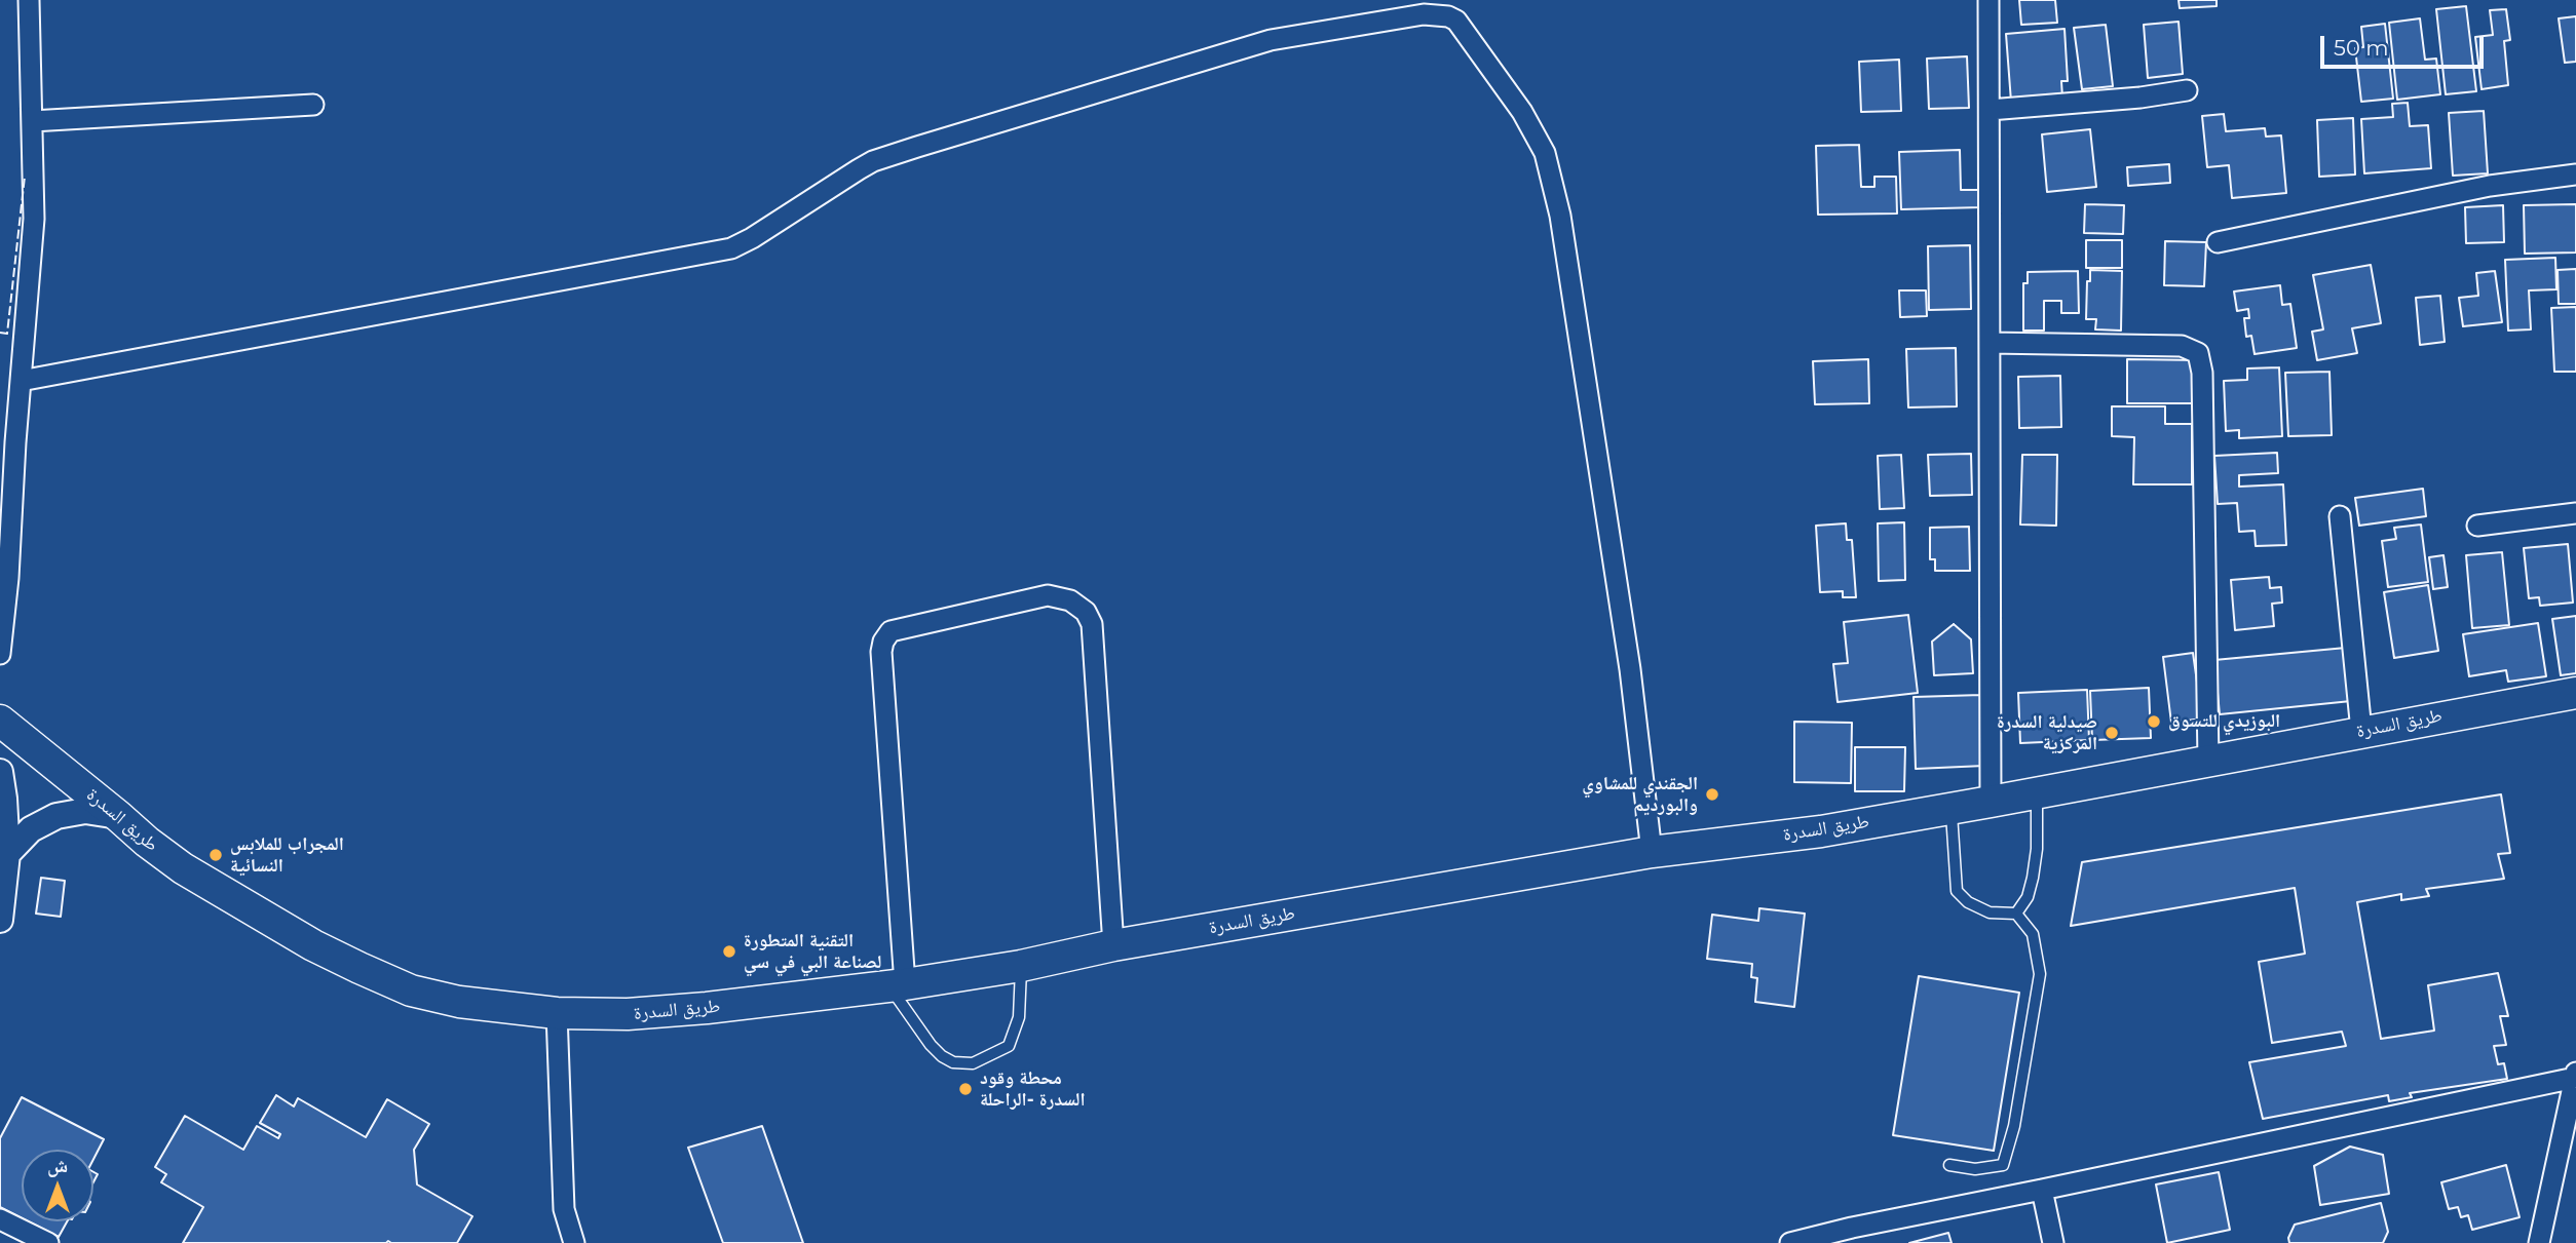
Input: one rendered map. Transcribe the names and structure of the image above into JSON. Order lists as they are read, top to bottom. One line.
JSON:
{"streets":{"main road":["طريق السدرة"]},"places":["البوزيدي للتسوق","صيدلية السدرة المركزية","الجقندي للمشاوي والبورديم","المجراب للملابس النسائية","التقنية المتطورة لصناعة البي في سي","محطة وقود السدرة -الراحلة"],"scale_bar":"50 m","north":"top"}
